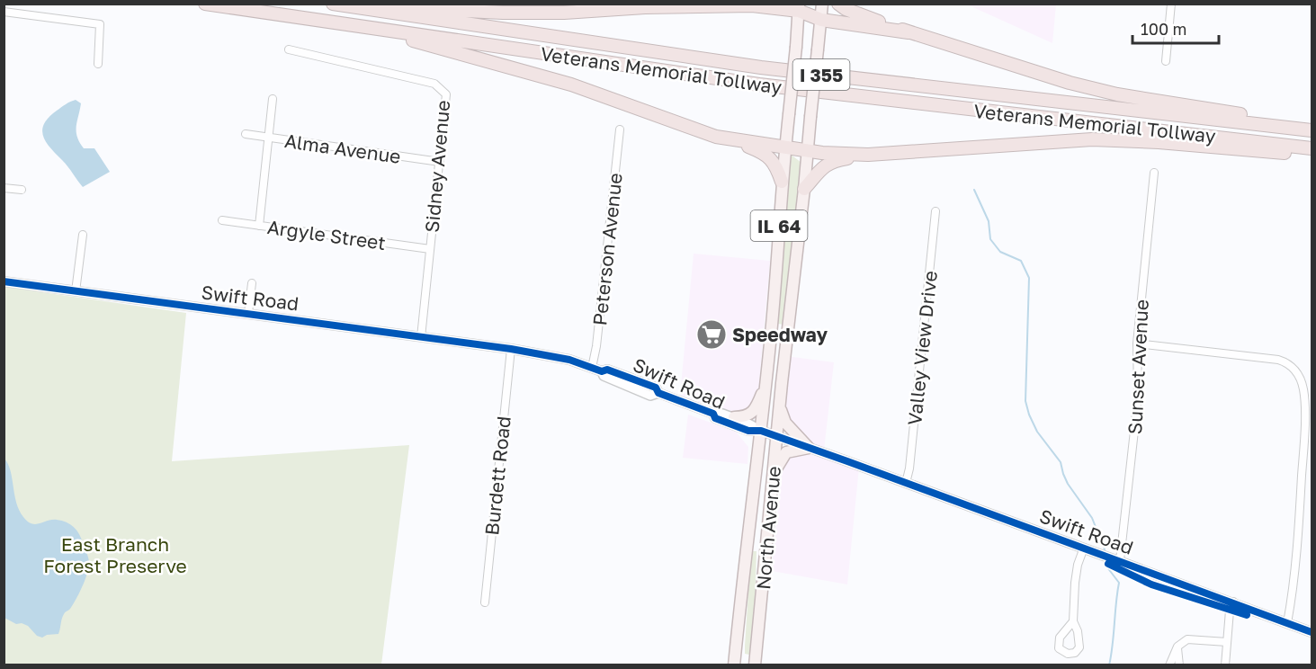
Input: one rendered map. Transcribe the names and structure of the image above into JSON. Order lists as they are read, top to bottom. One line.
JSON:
{"streets":{"highway":["Veterans Memorial Tollway","I 355"],"main road":["IL 64","North Avenue"],"street":["Alma Avenue","Sidney Avenue","Argyle Street","Peterson Avenue","Swift Road","Valley View Drive","Sunset Avenue","Burdett Road"]},"crossings":[["Alma Avenue","Sidney Avenue"],["Sidney Avenue","Argyle Street"],["Sidney Avenue","Swift Road"],["Peterson Avenue","Swift Road"],["Swift Road","Valley View Drive"],["Swift Road","Sunset Avenue"],["Swift Road","Burdett Road"],["Swift Road","North Avenue"]],"parks":["East Branch Forest Preserve"],"places":{"supermarket":["Speedway"]},"scale_bar":"100 m"}
